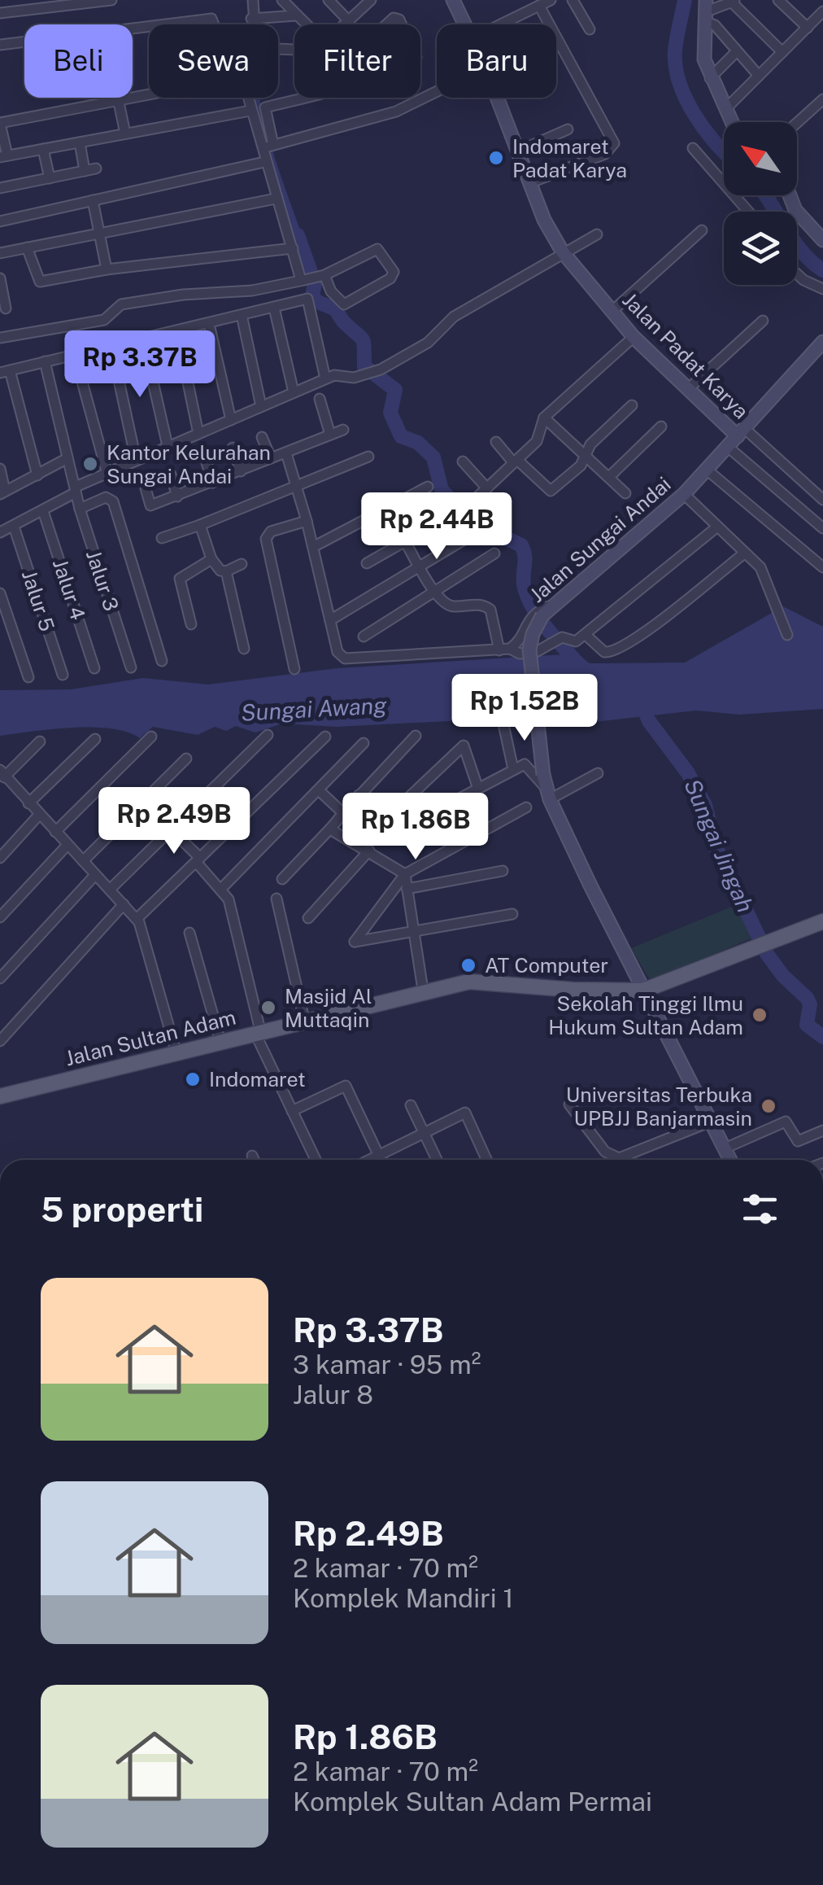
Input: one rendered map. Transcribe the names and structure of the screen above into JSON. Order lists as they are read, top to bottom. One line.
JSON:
{"streets":{"main road":["Jalan Sultan Adam"],"street":["Jalan Padat Karya","Jalan Sungai Andai","Jalur 3","Jalur 4","Jalur 5"]},"crossings":[["Jalan Padat Karya","Jalan Sungai Andai"],["Jalan Sungai Andai","Jalan Sultan Adam"]],"water":["Sungai Awang","Sungai Jingah"],"places":["Indomaret Padat Karya","Kantor Kelurahan Sungai Andai","AT Computer","Masjid Al Muttaqin","Sekolah Tinggi Ilmu Hukum Sultan Adam","Indomaret","Universitas Terbuka UPBJJ Banjarmasin"],"north":"top left","page":{"chip":["Beli","Sewa","Filter","Baru"],"price":["Rp 3.37B","Rp 2.44B","Rp 1.52B","Rp 2.49B","Rp 1.86B"],"heading":"5 properti","list":[{"name":"Rp 3.37B","note":"3 kamar · 95 m² · Jalur 8"},{"name":"Rp 2.49B","note":"2 kamar · 70 m² · Komplek Mandiri 1"},{"name":"Rp 1.86B","note":"2 kamar · 70 m² · Komplek Sultan Adam Permai"}]}}
